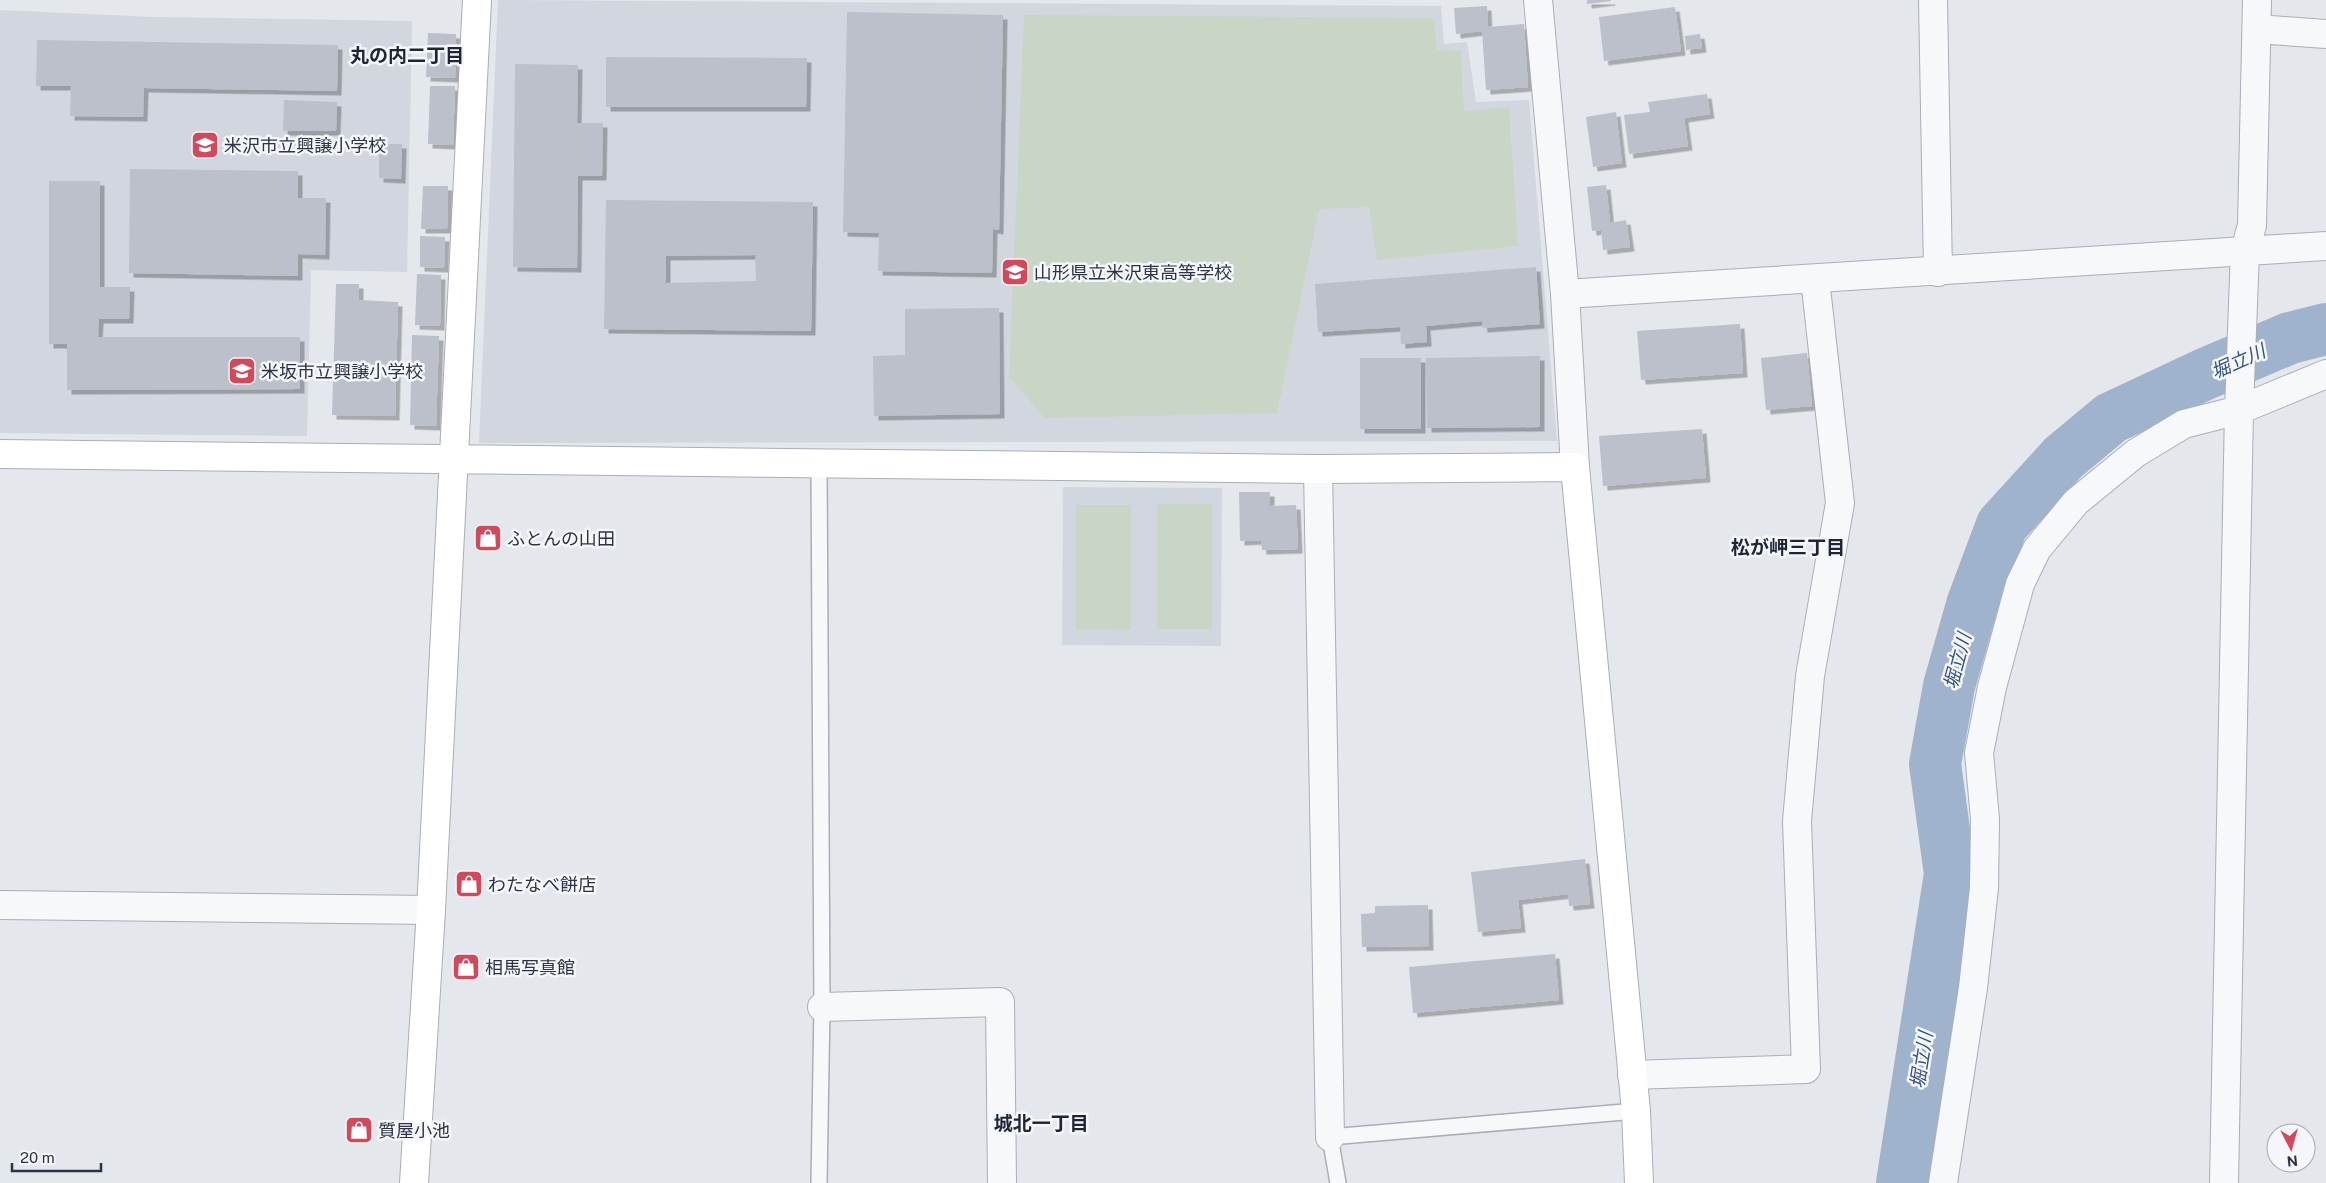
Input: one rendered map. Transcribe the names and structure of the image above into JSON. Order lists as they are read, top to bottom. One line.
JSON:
{"districts":["丸の内二丁目","松が岬三丁目","城北一丁目"],"water":["堀立川"],"places":{"school or university":["米沢市立興譲小学校","山形県立米沢東高等学校","米坂市立興譲小学校"],"shop":["ふとんの山田","わたなべ餅店","相馬写真館","質屋小池"]},"scale_bar":"20 m","north":"bottom"}
